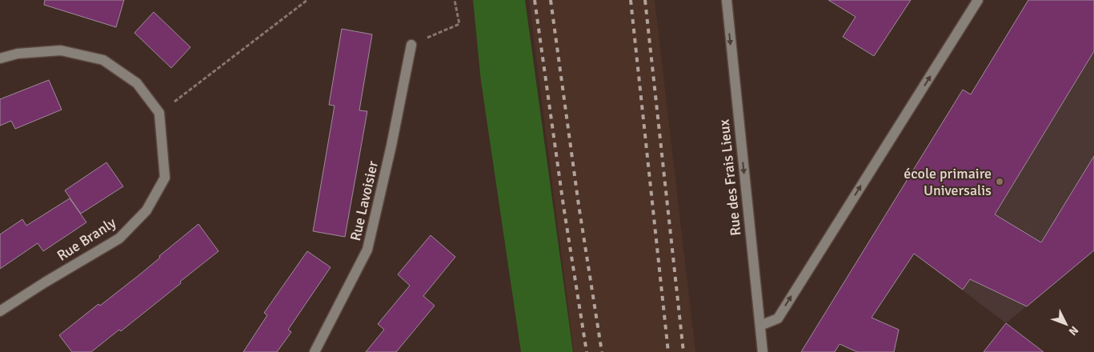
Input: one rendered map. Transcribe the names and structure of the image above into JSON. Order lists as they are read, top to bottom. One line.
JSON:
{"streets":{"street":["Rue des Frais Lieux","Rue Lavoisier","Rue Branly"]},"one_way":["Rue des Frais Lieux"],"places":["école primaire Universalis"],"north":"bottom right"}
